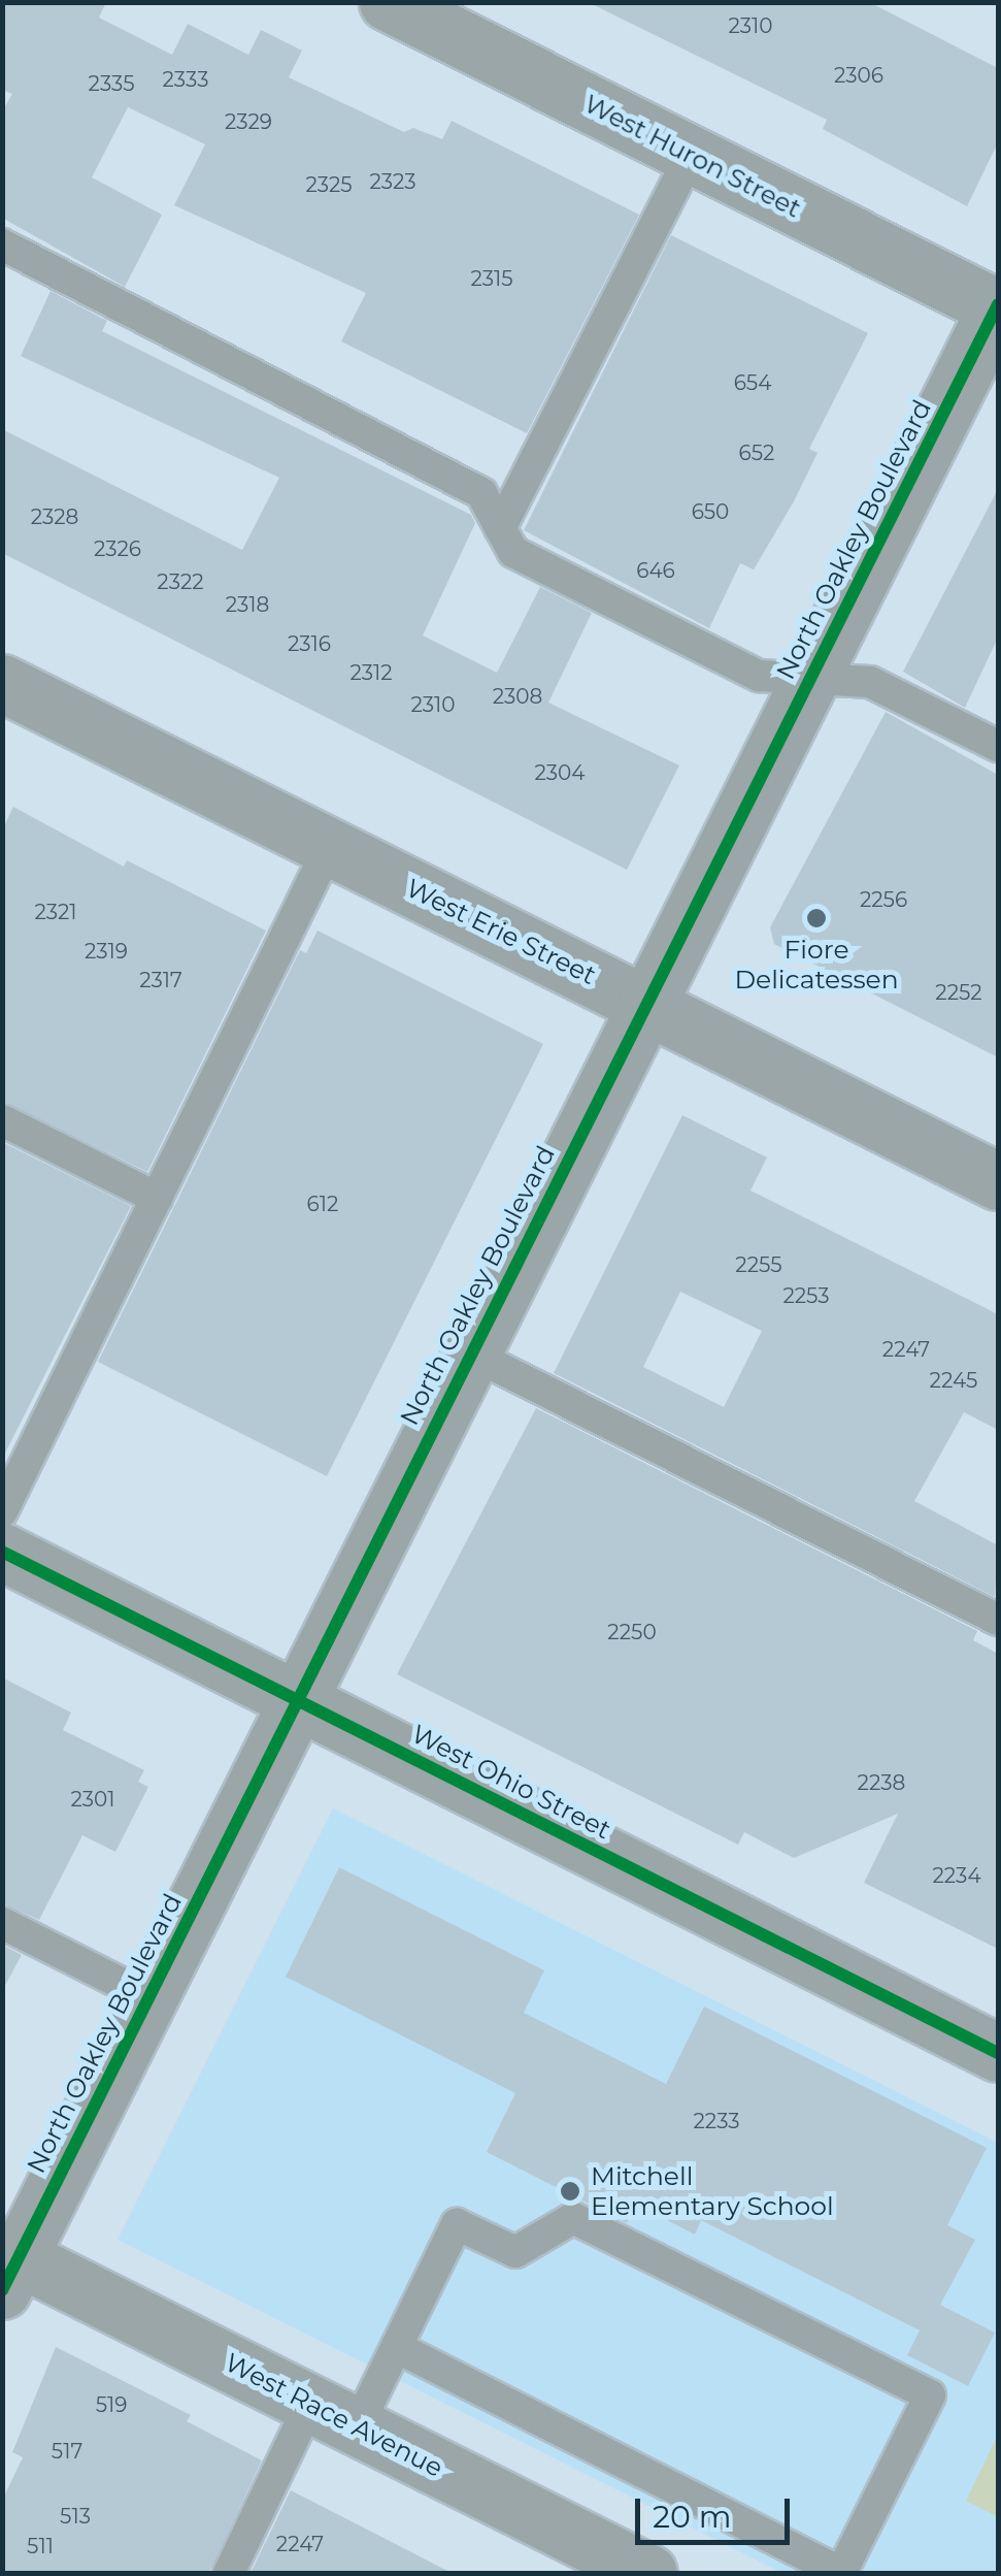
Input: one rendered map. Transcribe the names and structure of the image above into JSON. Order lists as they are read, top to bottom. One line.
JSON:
{"streets":{"street":["West Huron Street","North Oakley Boulevard","West Erie Street","West Ohio Street","West Race Avenue"]},"crossings":[["West Huron Street","North Oakley Boulevard"],["North Oakley Boulevard","West Erie Street"],["North Oakley Boulevard","West Ohio Street"],["North Oakley Boulevard","West Race Avenue"]],"places":["Fiore Delicatessen","Mitchell Elementary School"],"house_numbers":["2310","2306","2333","2335","2329","2323","2325","2315","654","652","650","2328","2326","646","2322","2318","2316","2312","2308","2310","2304","2256","2321","2319","2317","2252","612","2255","2253","2247","2245","2250","2238","2301","2234","2233","519","517","513","2247","511"],"scale_bar":"20 m"}
